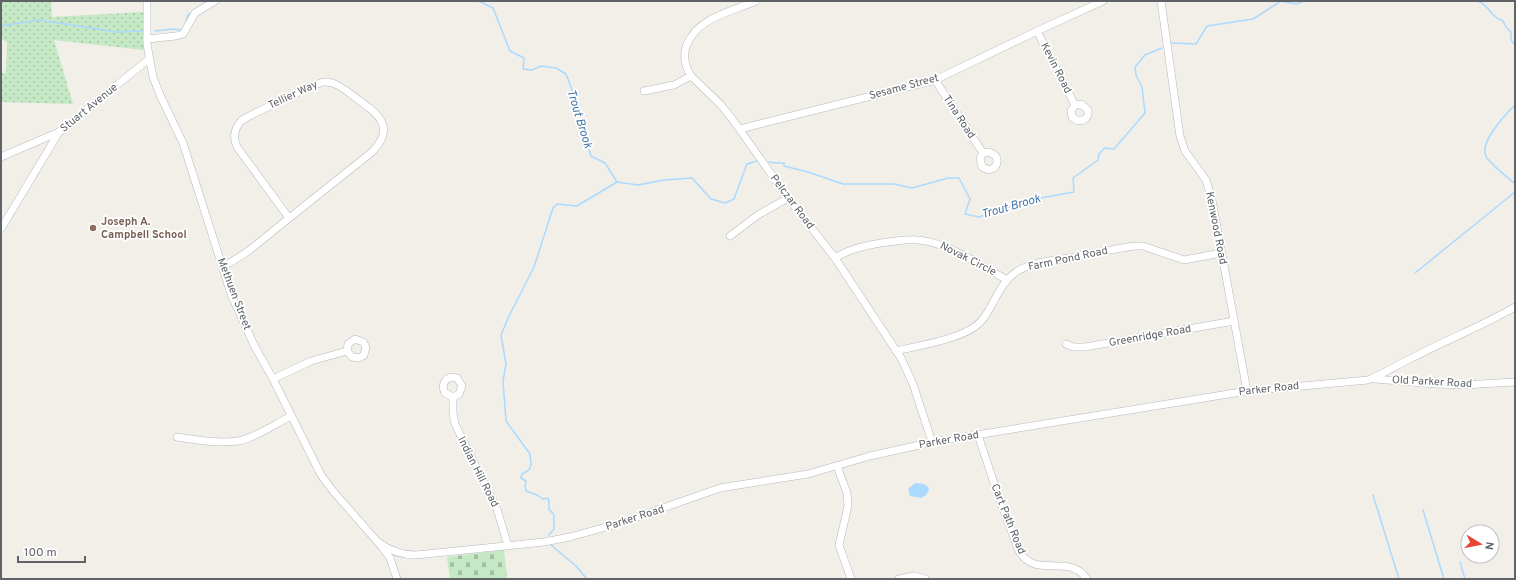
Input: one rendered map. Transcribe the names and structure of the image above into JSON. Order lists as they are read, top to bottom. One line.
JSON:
{"streets":{"street":["Kevin Road","Sesame Street","Tellier Way","Stuart Avenue","Tina Road","Pelczar Road","Kenwood Road","Novak Circle","Farm Pond Road","Methuen Street","Greenridge Road","Old Parker Road","Parker Road","Indian Hill Road","Cart Path Road"]},"crossings":[["Kevin Road","Sesame Street"],["Sesame Street","Tina Road"],["Sesame Street","Pelczar Road"],["Tellier Way","Methuen Street"],["Stuart Avenue","Methuen Street"],["Pelczar Road","Novak Circle"],["Pelczar Road","Farm Pond Road"],["Pelczar Road","Parker Road"],["Kenwood Road","Farm Pond Road"],["Kenwood Road","Greenridge Road"],["Kenwood Road","Parker Road"],["Novak Circle","Farm Pond Road"],["Methuen Street","Parker Road"],["Old Parker Road","Parker Road"],["Parker Road","Indian Hill Road"],["Parker Road","Cart Path Road"]],"water":["Trout Brook"],"places":["Joseph A. Campbell School"],"scale_bar":"100 m","north":"right"}
